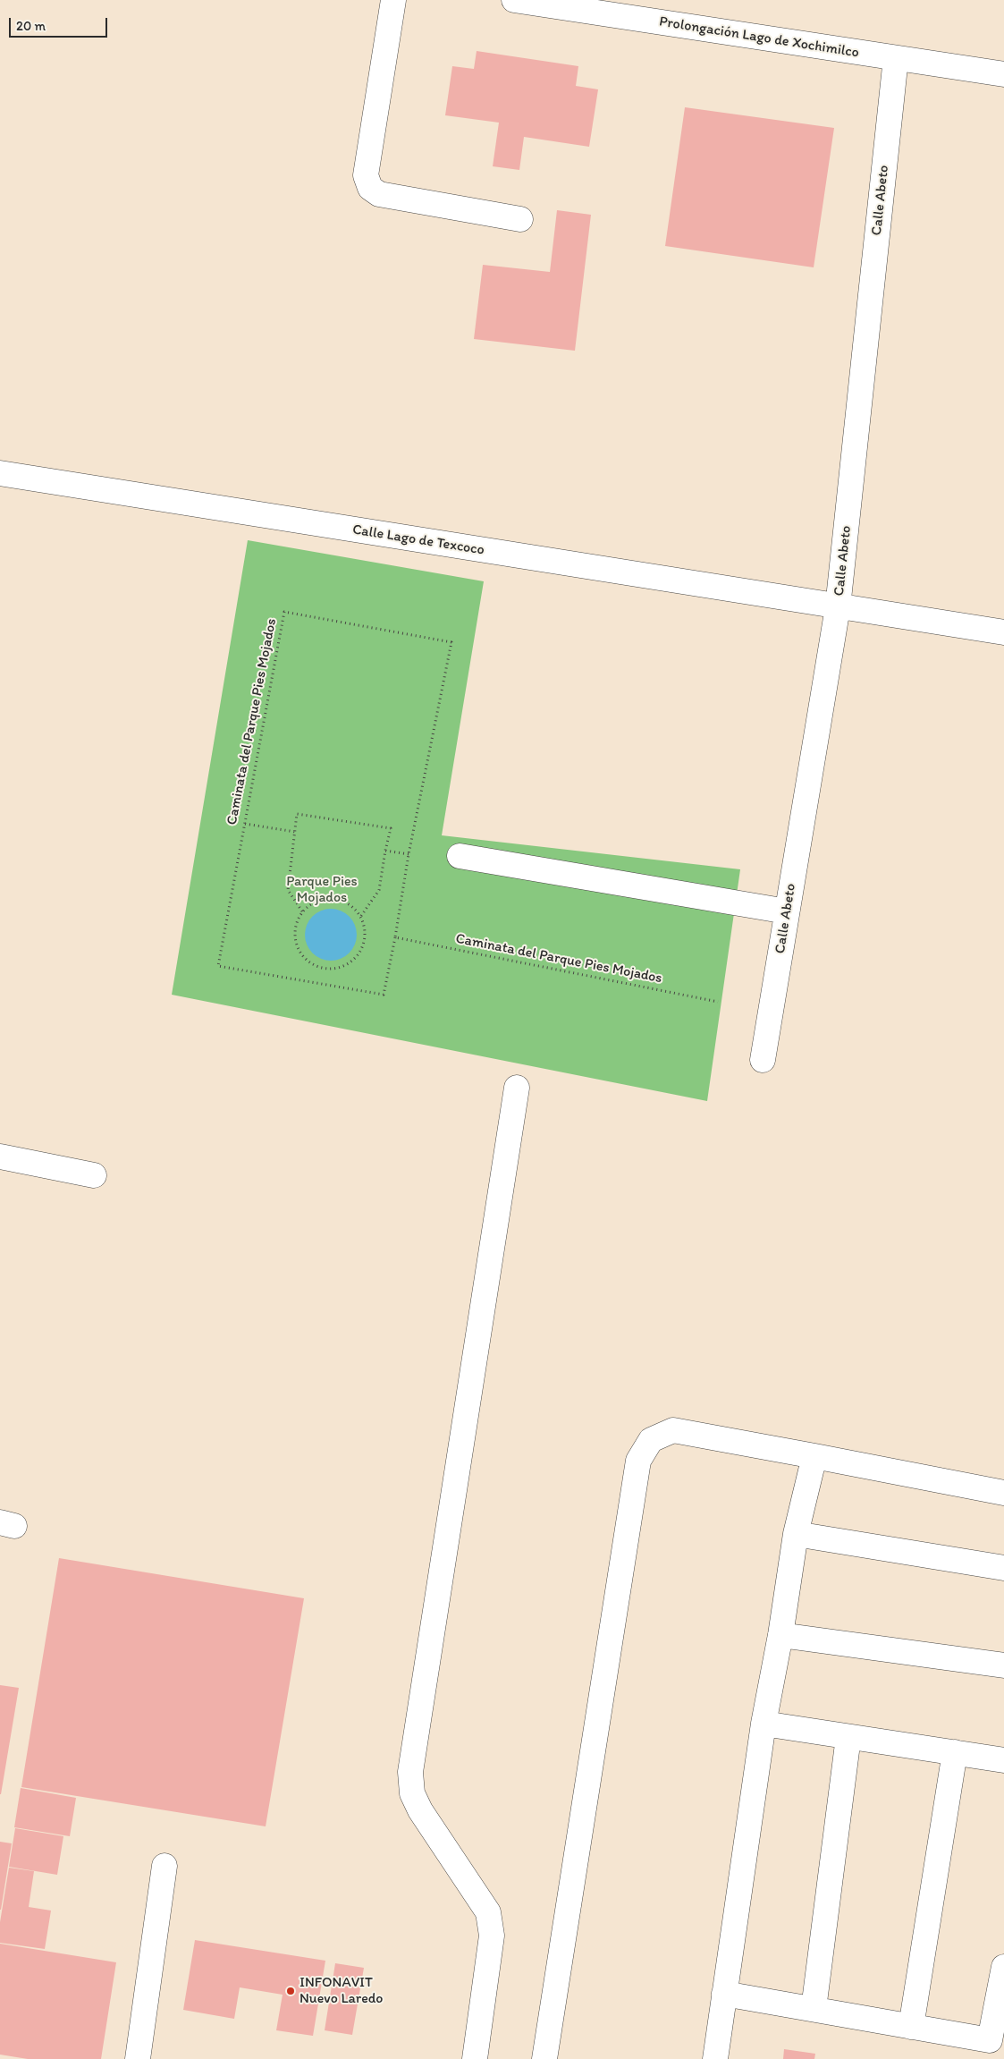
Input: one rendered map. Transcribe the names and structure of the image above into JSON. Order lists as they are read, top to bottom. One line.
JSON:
{"streets":{"street":["Prolongación Lago de Xochimilco","Calle Abeto","Calle Lago de Texcoco"],"path":["Caminata del Parque Pies Mojados"]},"crossings":[["Prolongación Lago de Xochimilco","Calle Abeto"],["Calle Abeto","Calle Lago de Texcoco"]],"parks":["Parque Pies Mojados"],"places":["INFONAVIT Nuevo Laredo"],"scale_bar":"20 m"}
